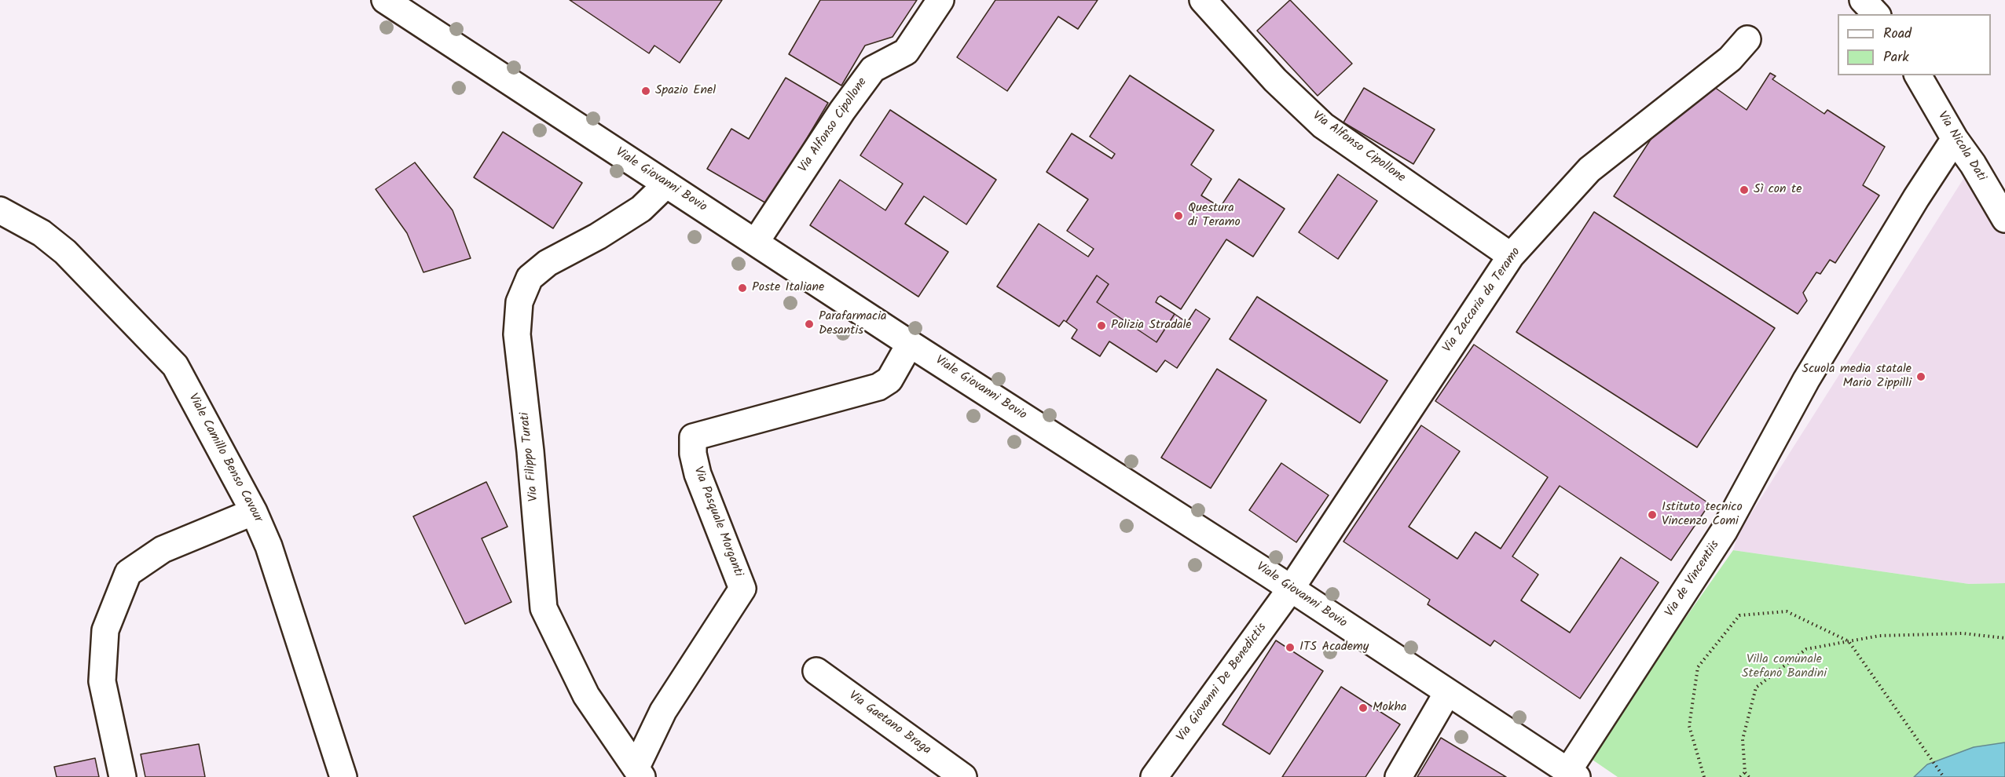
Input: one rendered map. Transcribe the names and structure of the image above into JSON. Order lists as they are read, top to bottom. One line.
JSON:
{"streets":{"street":["Via Alfonso Cipollone","Via Nicola Dati","Viale Giovanni Bovio","Via Zaccaria da Teramo","Via Filippo Turati","Viale Camillo Benso Cavour","Via Pasquale Morganti","Via de Vincentiis","Via Giovanni De Benedictis","Via Gaetano Braga"]},"crossings":[["Via Alfonso Cipollone","Viale Giovanni Bovio"],["Via Alfonso Cipollone","Via Zaccaria da Teramo"],["Via Nicola Dati","Via de Vincentiis"],["Viale Giovanni Bovio","Via Zaccaria da Teramo"],["Viale Giovanni Bovio","Via Filippo Turati"],["Viale Giovanni Bovio","Via Pasquale Morganti"],["Viale Giovanni Bovio","Via de Vincentiis"],["Viale Giovanni Bovio","Via Giovanni De Benedictis"],["Via Zaccaria da Teramo","Via Giovanni De Benedictis"],["Via Filippo Turati","Via Pasquale Morganti"]],"parks":["Villa comunale Stefano Bandini"],"places":["Spazio Enel","Sì con te","Questura di Teramo","Poste Italiane","Parafarmacia Desantis","Polizia Stradale","Scuola media statale Mario Zippilli","Istituto tecnico Vincenzo Comi","ITS Academy","Mokha"],"legend":["Road","Park"]}
